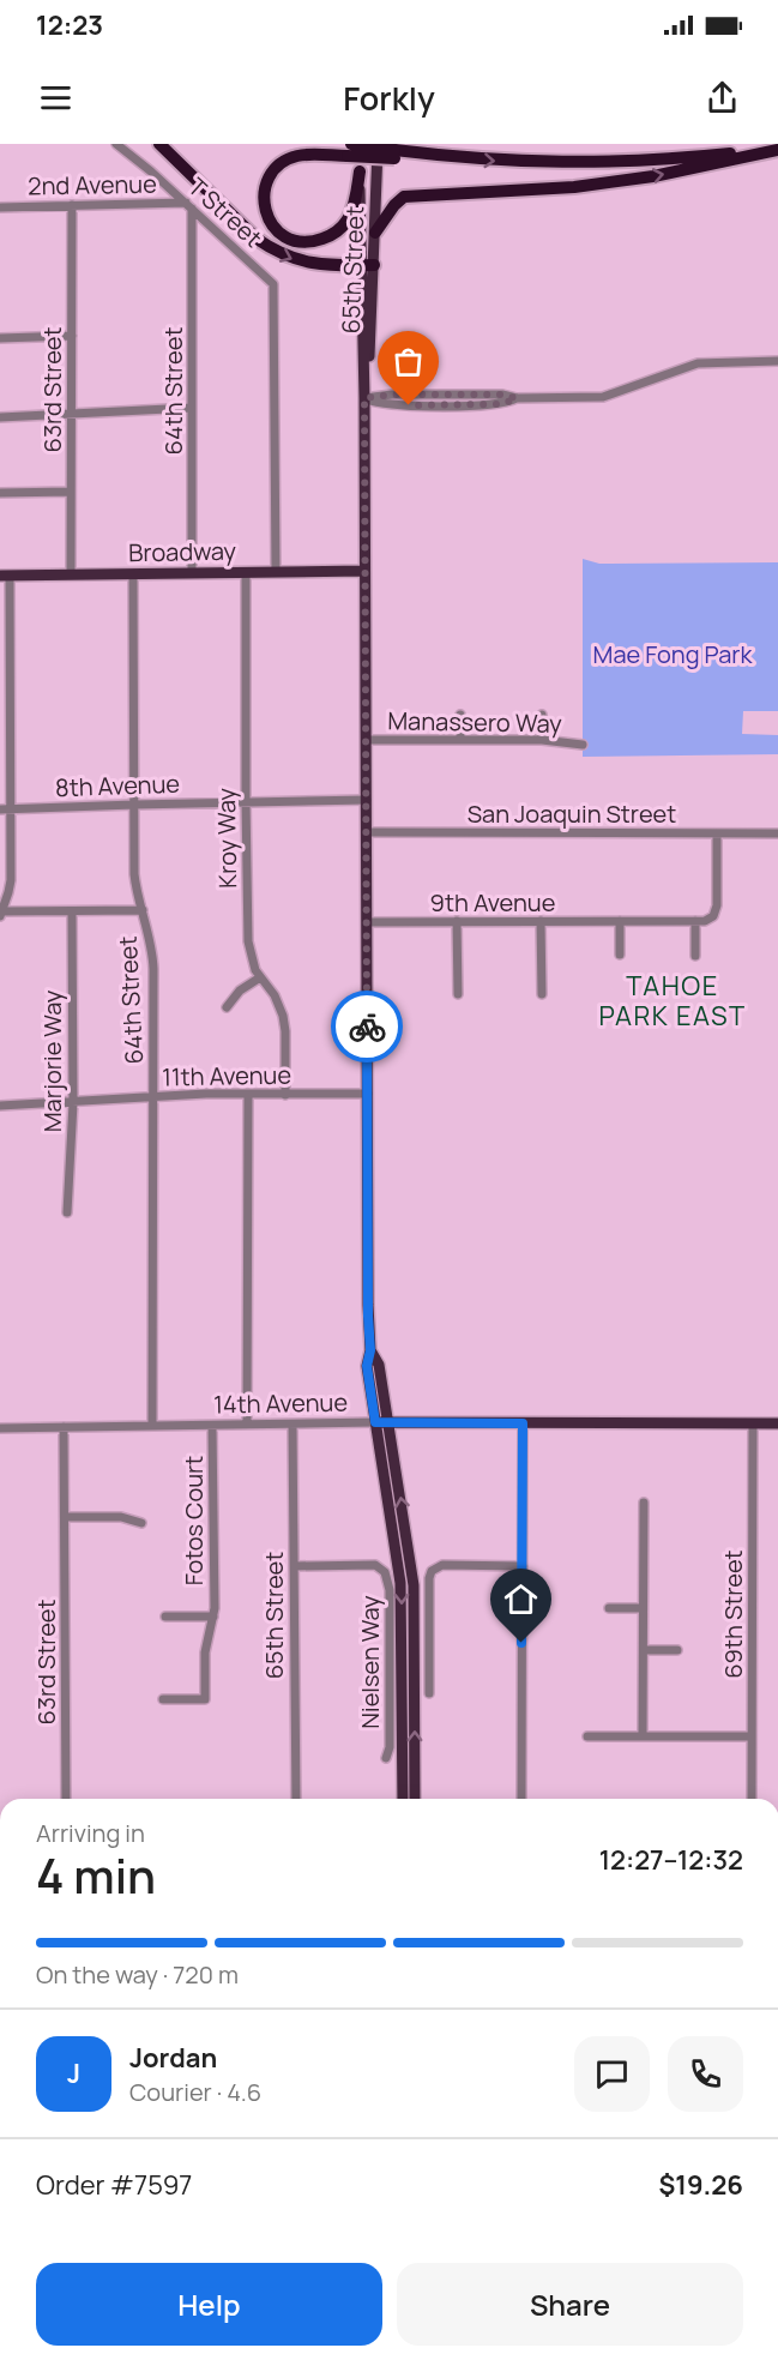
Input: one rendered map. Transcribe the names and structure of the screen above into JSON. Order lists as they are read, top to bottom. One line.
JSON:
{"streets":{"main road":["65th Street","Broadway","14th Avenue"],"street":["2nd Avenue","T Street","63rd Street","64th Street","Manassero Way","8th Avenue","San Joaquin Street","Kroy Way","9th Avenue","Marjorie Way","11th Avenue","Fotos Court","69th Street","Nielsen Way"]},"crossings":[["2nd Avenue","T Street"],["2nd Avenue","63rd Street"],["2nd Avenue","64th Street"],["T Street","64th Street"],["T Street","Broadway"],["65th Street","Broadway"],["65th Street","Manassero Way"],["65th Street","8th Avenue"],["65th Street","San Joaquin Street"],["65th Street","9th Avenue"],["65th Street","11th Avenue"],["65th Street","14th Avenue"],["65th Street","Nielsen Way"],["63rd Street","Broadway"],["63rd Street","14th Avenue"],["64th Street","Broadway"],["64th Street","8th Avenue"],["64th Street","11th Avenue"],["64th Street","14th Avenue"],["Broadway","Kroy Way"],["8th Avenue","Kroy Way"],["Kroy Way","11th Avenue"],["Marjorie Way","11th Avenue"],["14th Avenue","Fotos Court"],["14th Avenue","69th Street"]],"districts":["TAHOE PARK EAST"],"parks":["Mae Fong Park"],"page":{"status":"12:23","header":"Forkly","heading":["4 min","Arriving in","12:27–12:32"],"panel":["Jordan","Courier · 4.6","Order #7597","$19.26"],"bar":"On the way · 720 m","round":"J","buttons":["Help","Share"]}}
